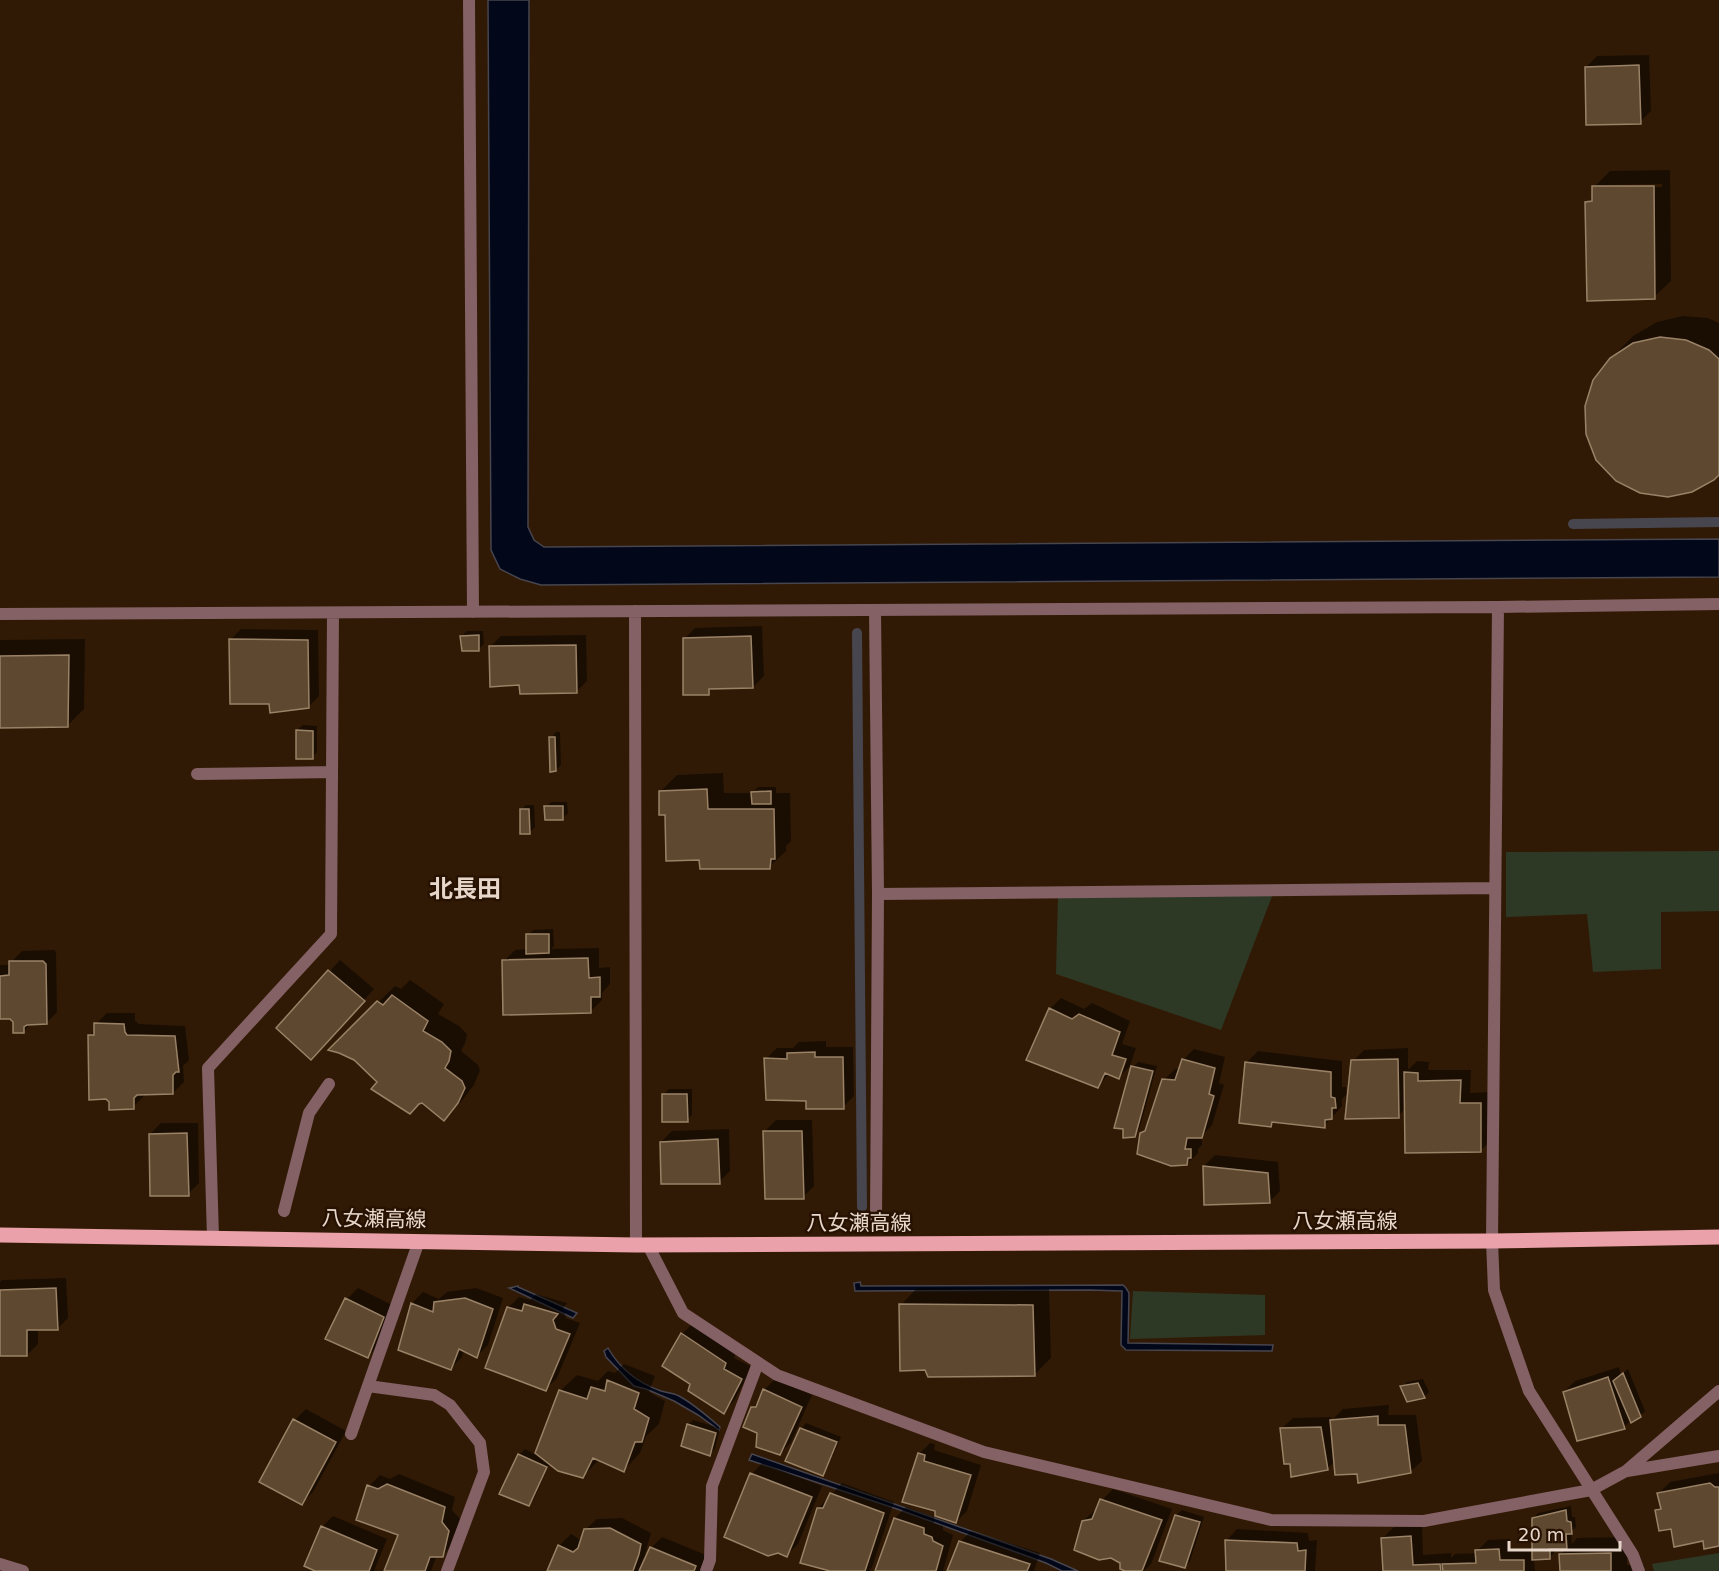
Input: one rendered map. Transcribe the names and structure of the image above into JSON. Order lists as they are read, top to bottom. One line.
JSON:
{"streets":{"main road":["八女瀬高線"]},"districts":["北長田"],"scale_bar":"20 m"}
